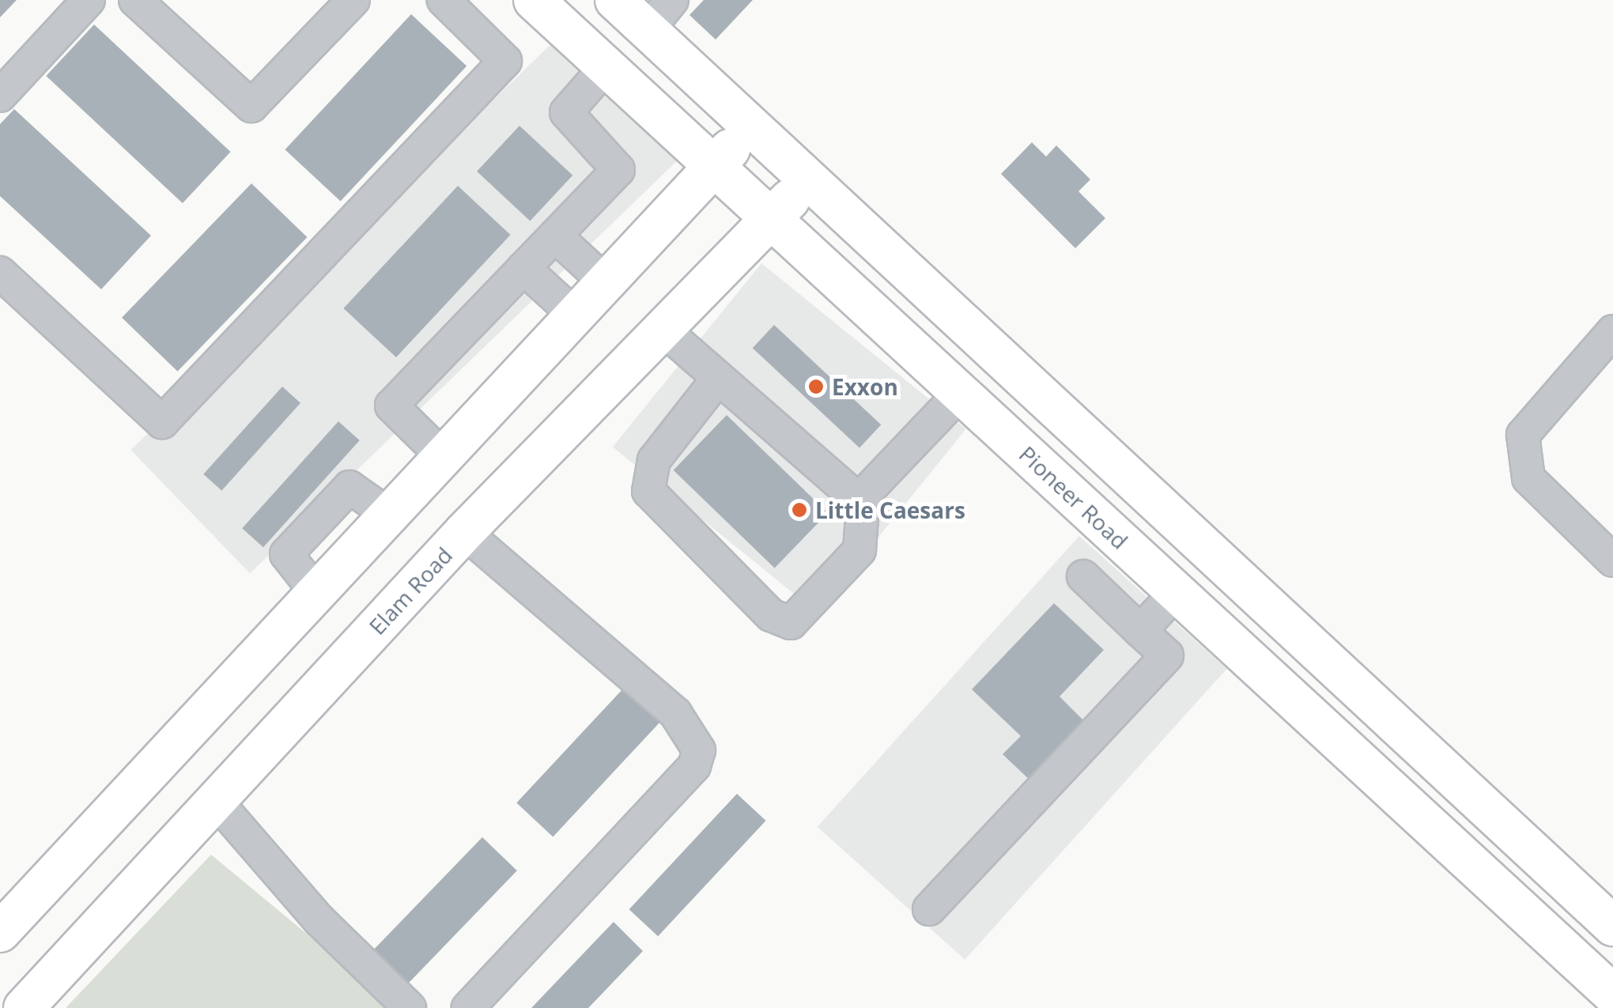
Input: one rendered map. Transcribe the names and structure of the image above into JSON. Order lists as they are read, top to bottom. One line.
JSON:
{"streets":{"main road":["Pioneer Road","Elam Road"]},"crossings":[["Pioneer Road","Elam Road"]],"places":["Exxon","Little Caesars"]}
